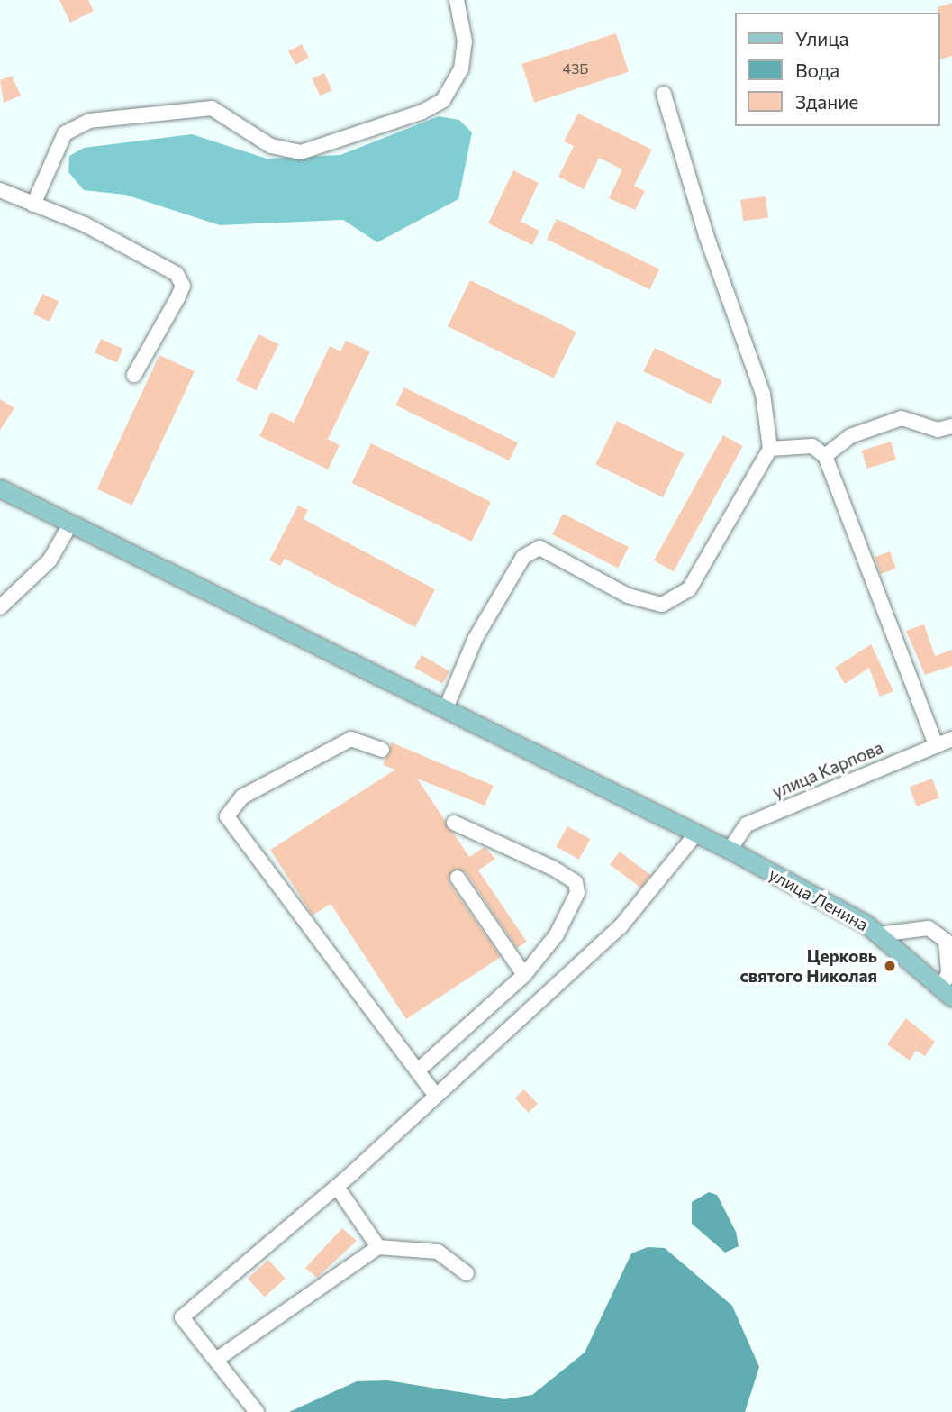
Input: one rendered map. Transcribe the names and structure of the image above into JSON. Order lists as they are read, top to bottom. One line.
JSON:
{"streets":{"main road":["улица Ленина"],"street":["улица Карпова"]},"crossings":[["улица Карпова","улица Ленина"]],"places":["Церковь святого Николая"],"house_numbers":["43Б"],"legend":["Улица","Вода","Здание"]}
